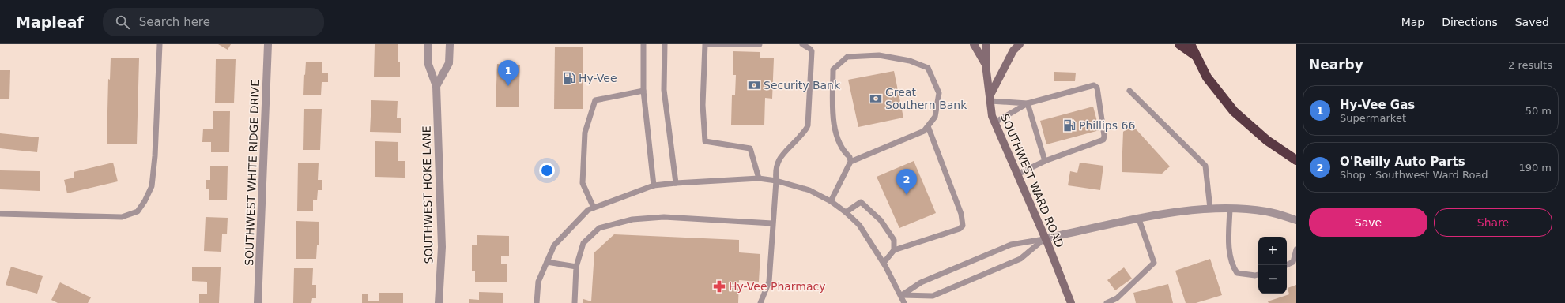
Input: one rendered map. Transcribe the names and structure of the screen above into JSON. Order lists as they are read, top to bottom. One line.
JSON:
{"streets":{"main road":["SOUTHWEST WARD ROAD"],"street":["SOUTHWEST WHITE RIDGE DRIVE","SOUTHWEST HOKE LANE"]},"places":{"fuel station":["Hy-Vee","Phillips 66"],"bank":["Security Bank","Great Southern Bank"],"pharmacy":["Hy-Vee Pharmacy"]},"page":{"header":"Mapleaf","search":"Search here","nav":["Map","Directions","Saved"],"heading":["Nearby","2 results"],"pins":["1","2"],"list":[{"mark":"1","name":"Hy-Vee Gas","note":"Supermarket","value":"50 m"},{"mark":"2","name":"O'Reilly Auto Parts","note":"Shop · Southwest Ward Road","value":"190 m"}],"buttons":["Save","Share"],"map_buttons":["+","−"]}}
